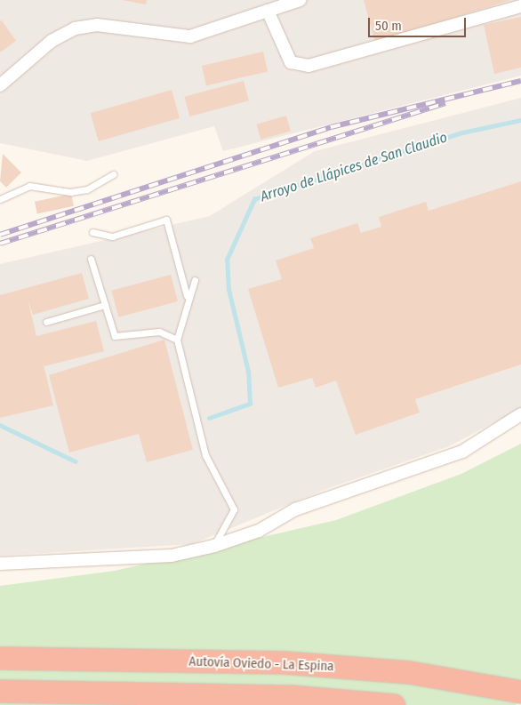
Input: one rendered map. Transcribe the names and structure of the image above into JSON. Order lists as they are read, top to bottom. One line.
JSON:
{"streets":{"highway":["Autovía Oviedo - La Espina"]},"water":["Arroyo de Llápices de San Claudio"],"scale_bar":"50 m"}
